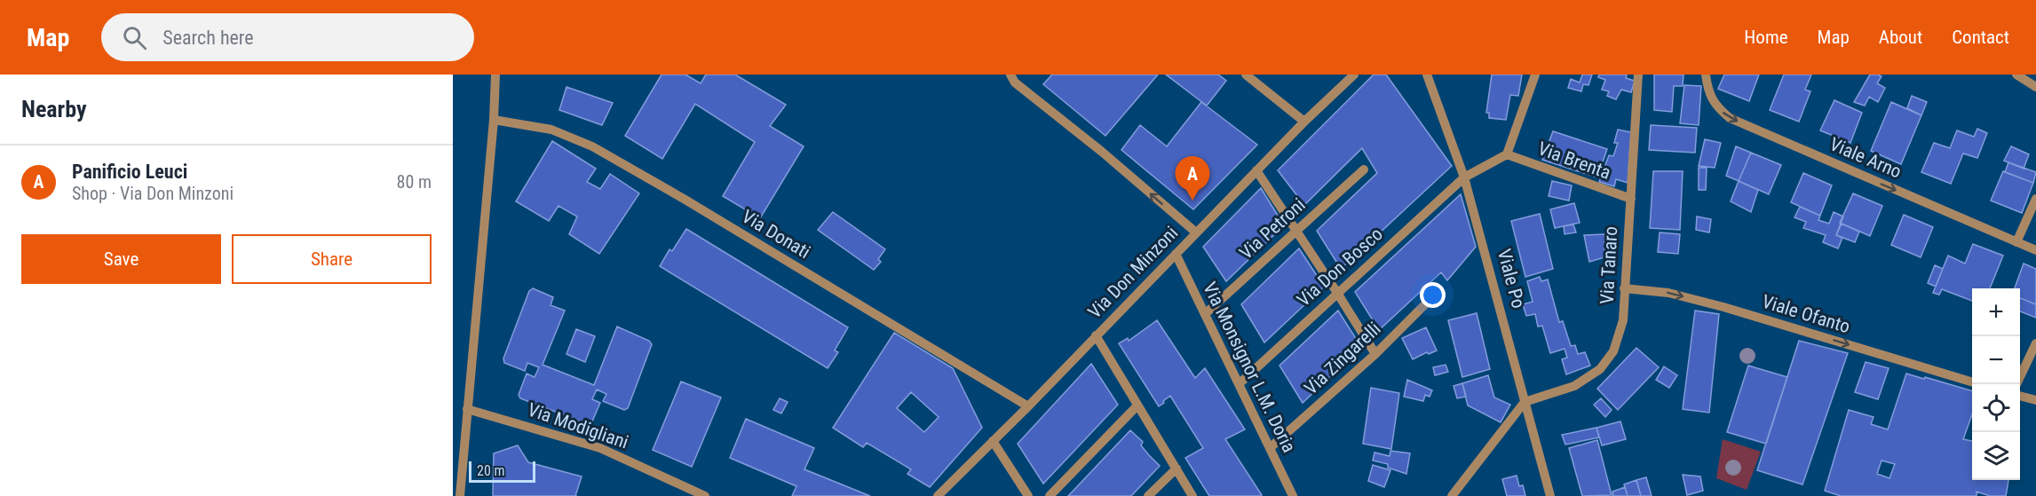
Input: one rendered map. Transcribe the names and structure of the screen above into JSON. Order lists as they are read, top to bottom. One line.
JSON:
{"streets":{"street":["Viale Arno","Via Brenta","Via Petroni","Via Donati","Via Tanaro","Via Don Bosco","Via Don Minzoni","Viale Po","Viale Ofanto","Via Zingarelli","Via Monsignor L.M. Doria","Via Modigliani"]},"crossings":[["Via Brenta","Via Tanaro"],["Via Petroni","Via Monsignor L.M. Doria"],["Via Donati","Via Don Minzoni"],["Via Tanaro","Viale Po"],["Via Tanaro","Viale Ofanto"],["Via Don Bosco","Viale Po"],["Via Don Bosco","Via Monsignor L.M. Doria"],["Via Don Minzoni","Via Monsignor L.M. Doria"],["Via Zingarelli","Via Monsignor L.M. Doria"]],"one_way":["Viale Arno","Viale Ofanto"],"scale_bar":"20 m","page":{"header":"Map","search":"Search here","nav":["Home","Map","About","Contact"],"heading":"Nearby","list":[{"mark":"A","name":"Panificio Leuci","note":"Shop · Via Don Minzoni","value":"80 m"}],"pins":"A","buttons":["Save","Share"],"map_buttons":["+","−"],"scale":"20 m"}}
